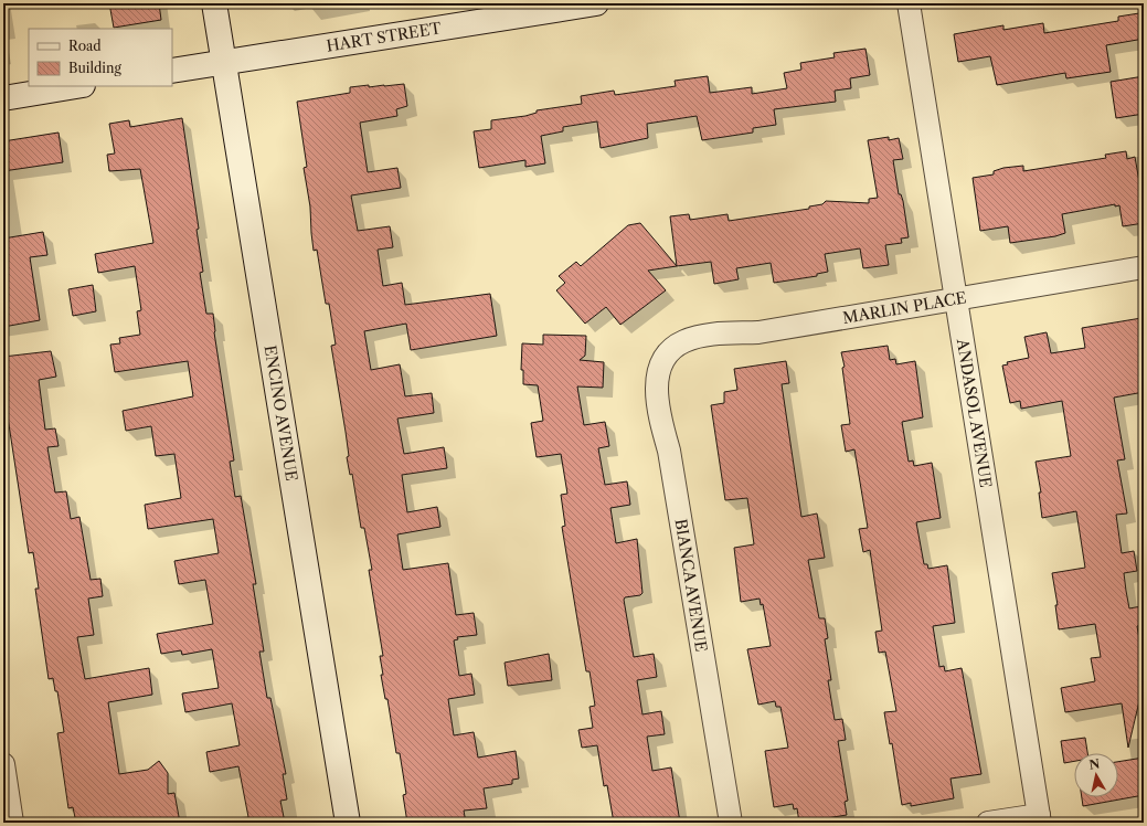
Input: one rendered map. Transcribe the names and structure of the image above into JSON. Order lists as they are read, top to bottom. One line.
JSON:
{"streets":{"street":["HART STREET","MARLIN PLACE","ENCINO AVENUE","ANDASOL AVENUE","BIANCA AVENUE"]},"crossings":[["HART STREET","ENCINO AVENUE"],["MARLIN PLACE","ANDASOL AVENUE"],["MARLIN PLACE","BIANCA AVENUE"]],"legend":["Road","Building"],"north":"top"}
